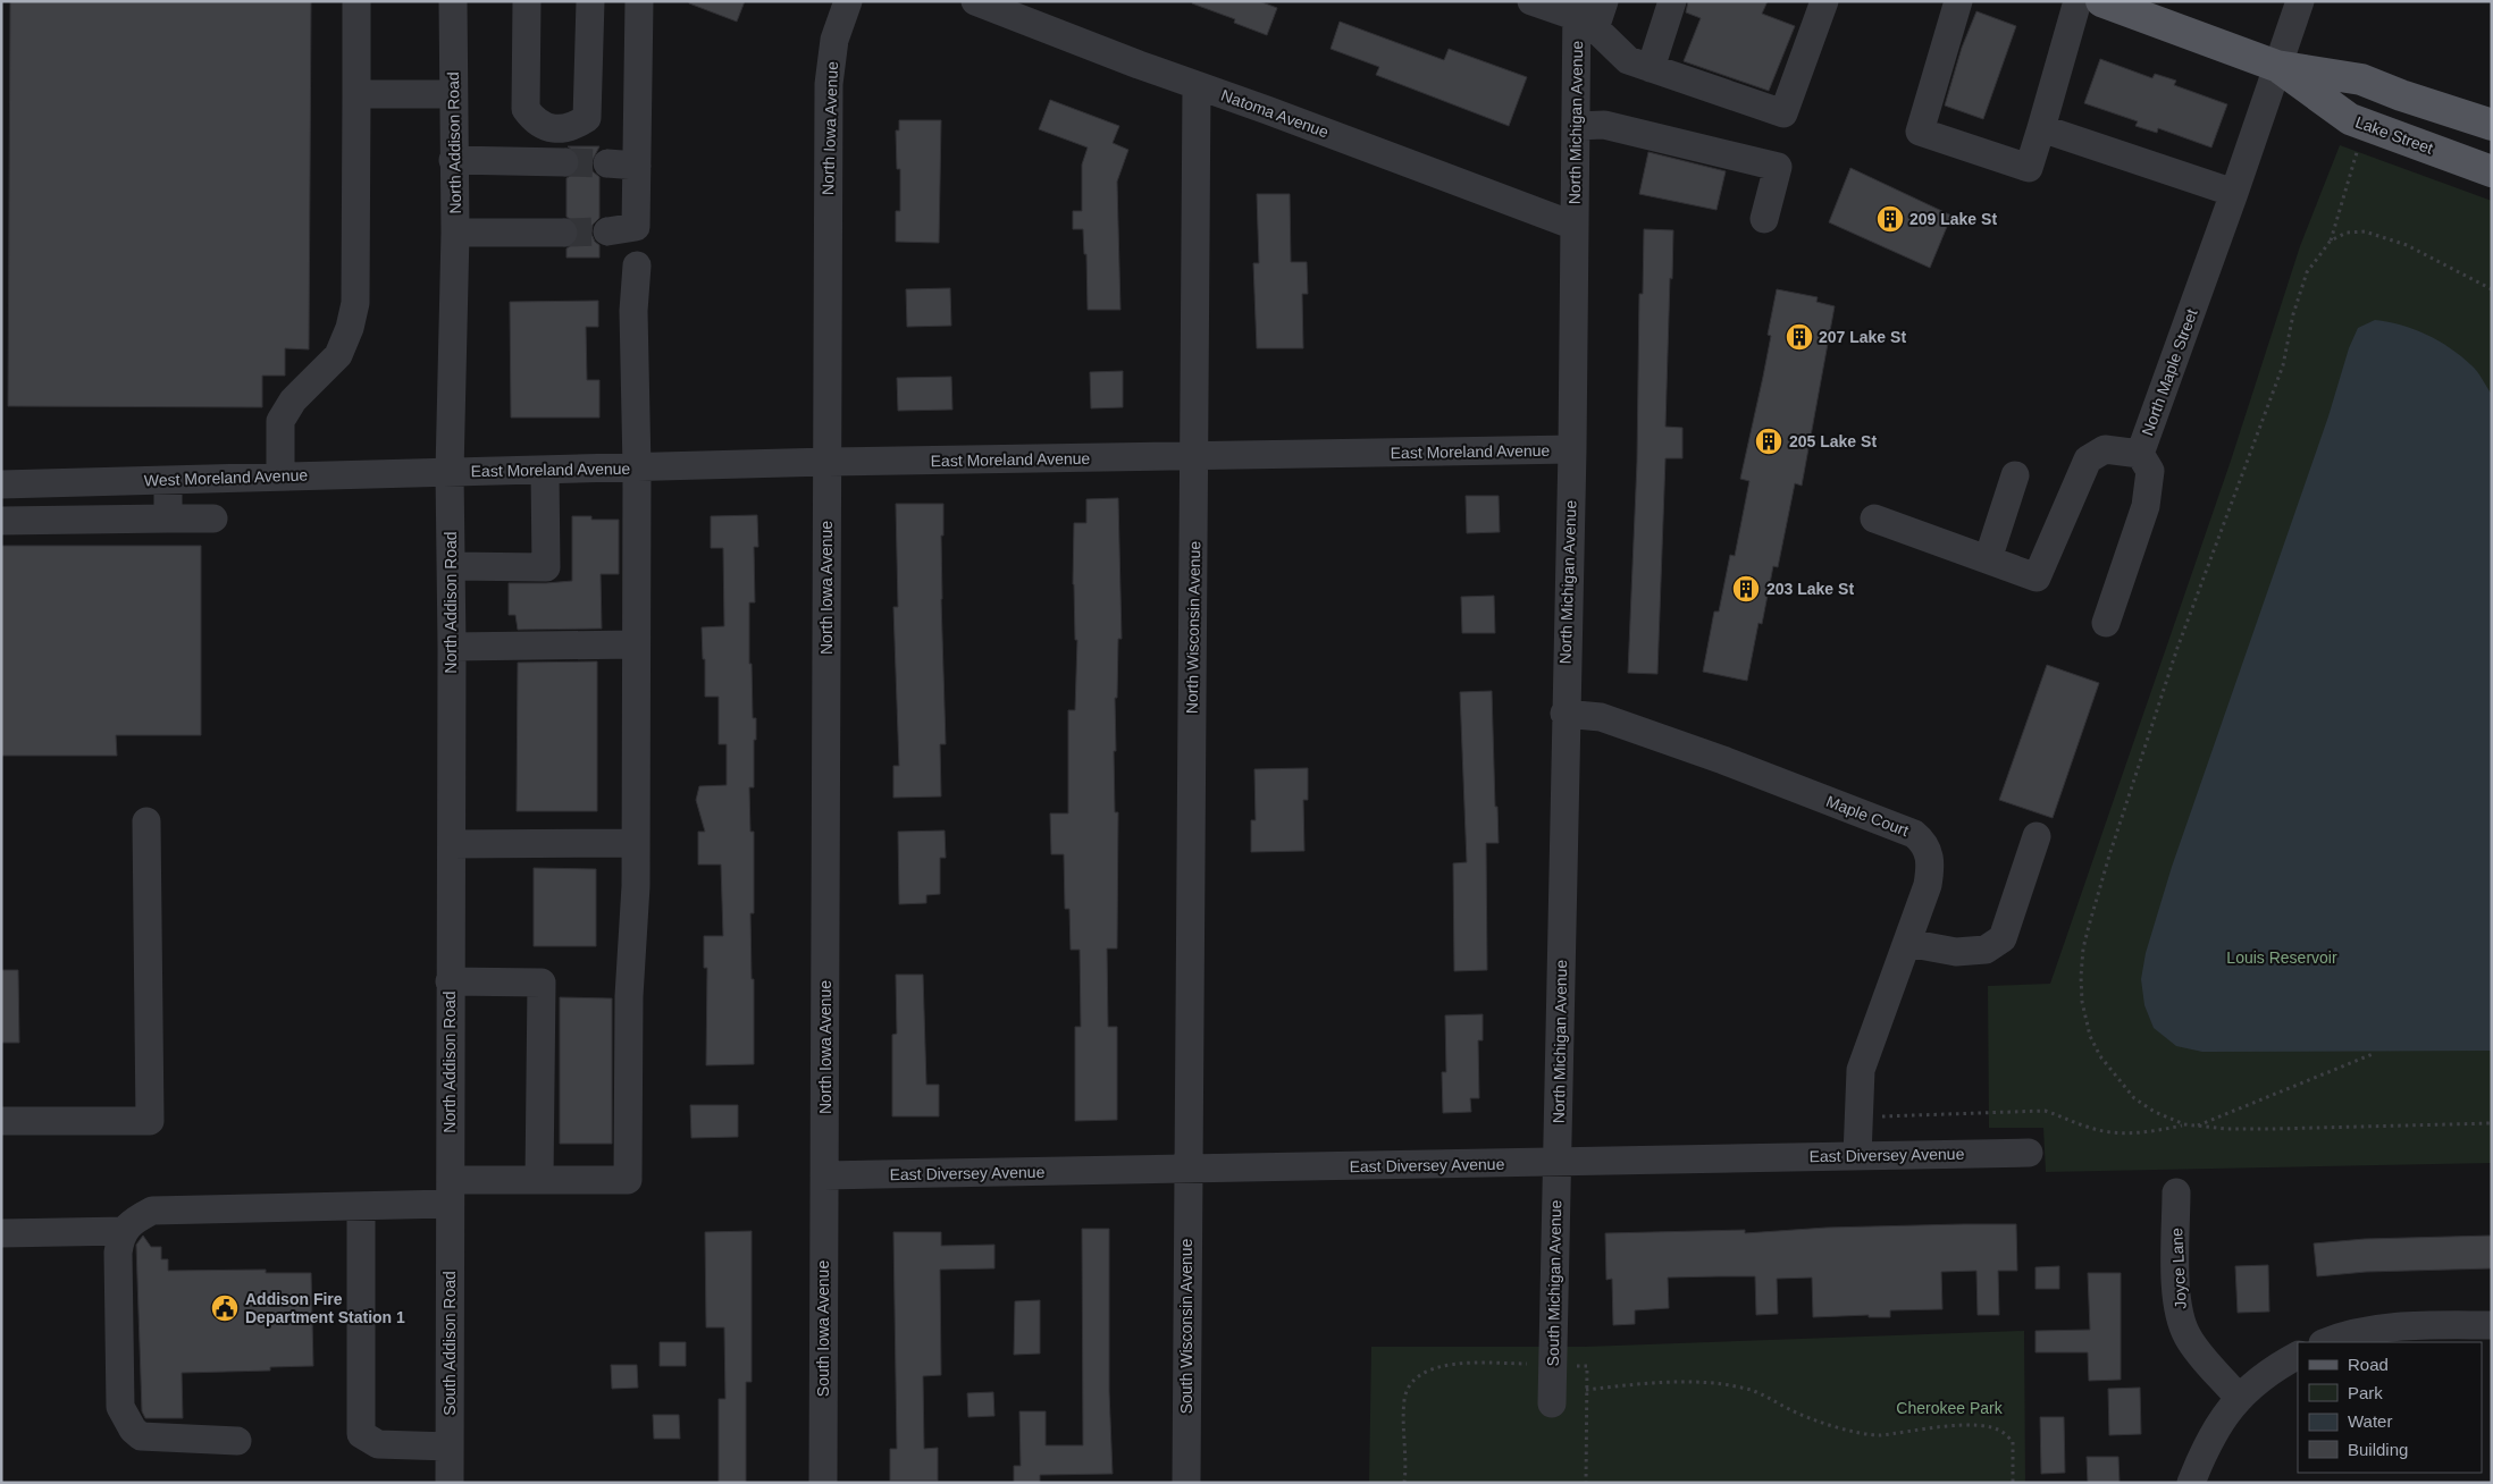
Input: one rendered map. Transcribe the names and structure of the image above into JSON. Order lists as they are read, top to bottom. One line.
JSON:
{"streets":{"main road":["Lake Street"],"street":["Natoma Avenue","North Michigan Avenue","North Iowa Avenue","North Addison Road","North Maple Street","East Moreland Avenue","West Moreland Avenue","North Wisconsin Avenue","Maple Court","East Diversey Avenue","Joyce Lane","South Michigan Avenue","South Wisconsin Avenue","South Iowa Avenue","South Addison Road"]},"crossings":[["Natoma Avenue","North Michigan Avenue"],["Natoma Avenue","North Wisconsin Avenue"],["North Michigan Avenue","East Moreland Avenue"],["North Michigan Avenue","Maple Court"],["North Michigan Avenue","East Diversey Avenue"],["North Michigan Avenue","South Michigan Avenue"],["North Iowa Avenue","East Moreland Avenue"],["North Iowa Avenue","East Diversey Avenue"],["North Iowa Avenue","South Iowa Avenue"],["Lake Street","North Maple Street"],["North Addison Road","East Moreland Avenue"],["North Addison Road","West Moreland Avenue"],["North Addison Road","South Addison Road"],["East Moreland Avenue","West Moreland Avenue"],["East Moreland Avenue","North Wisconsin Avenue"],["North Wisconsin Avenue","East Diversey Avenue"],["North Wisconsin Avenue","South Wisconsin Avenue"],["Maple Court","East Diversey Avenue"],["East Diversey Avenue","South Michigan Avenue"],["East Diversey Avenue","South Wisconsin Avenue"],["East Diversey Avenue","South Iowa Avenue"]],"parks":["Louis Reservoir","Cherokee Park"],"places":{"building":["209 Lake St","207 Lake St","205 Lake St","203 Lake St"],"public building":["Addison Fire Department Station 1"]},"legend":["Road","Park","Water","Building"]}
